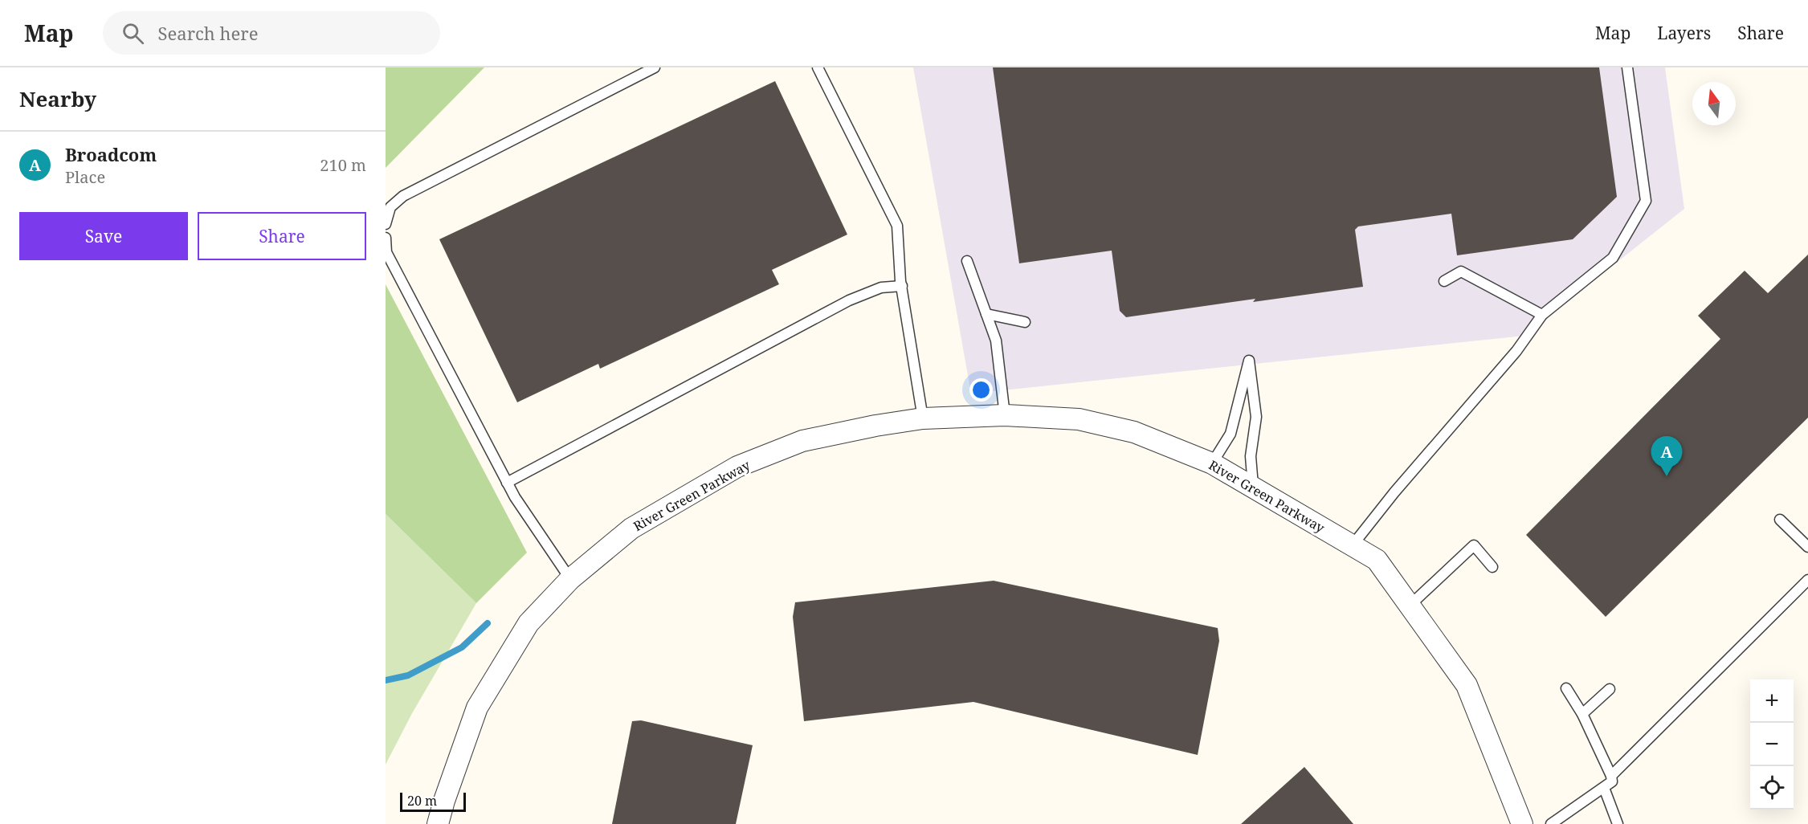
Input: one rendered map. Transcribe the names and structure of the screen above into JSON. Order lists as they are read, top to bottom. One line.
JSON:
{"streets":{"street":["River Green Parkway"]},"scale_bar":"20 m","north":"top","page":{"header":"Map","search":"Search here","nav":["Map","Layers","Share"],"heading":"Nearby","list":[{"mark":"A","name":"Broadcom","note":"Place","value":"210 m"}],"buttons":["Save","Share"],"pins":"A","map_buttons":["+","−"],"scale":"20 m"}}
